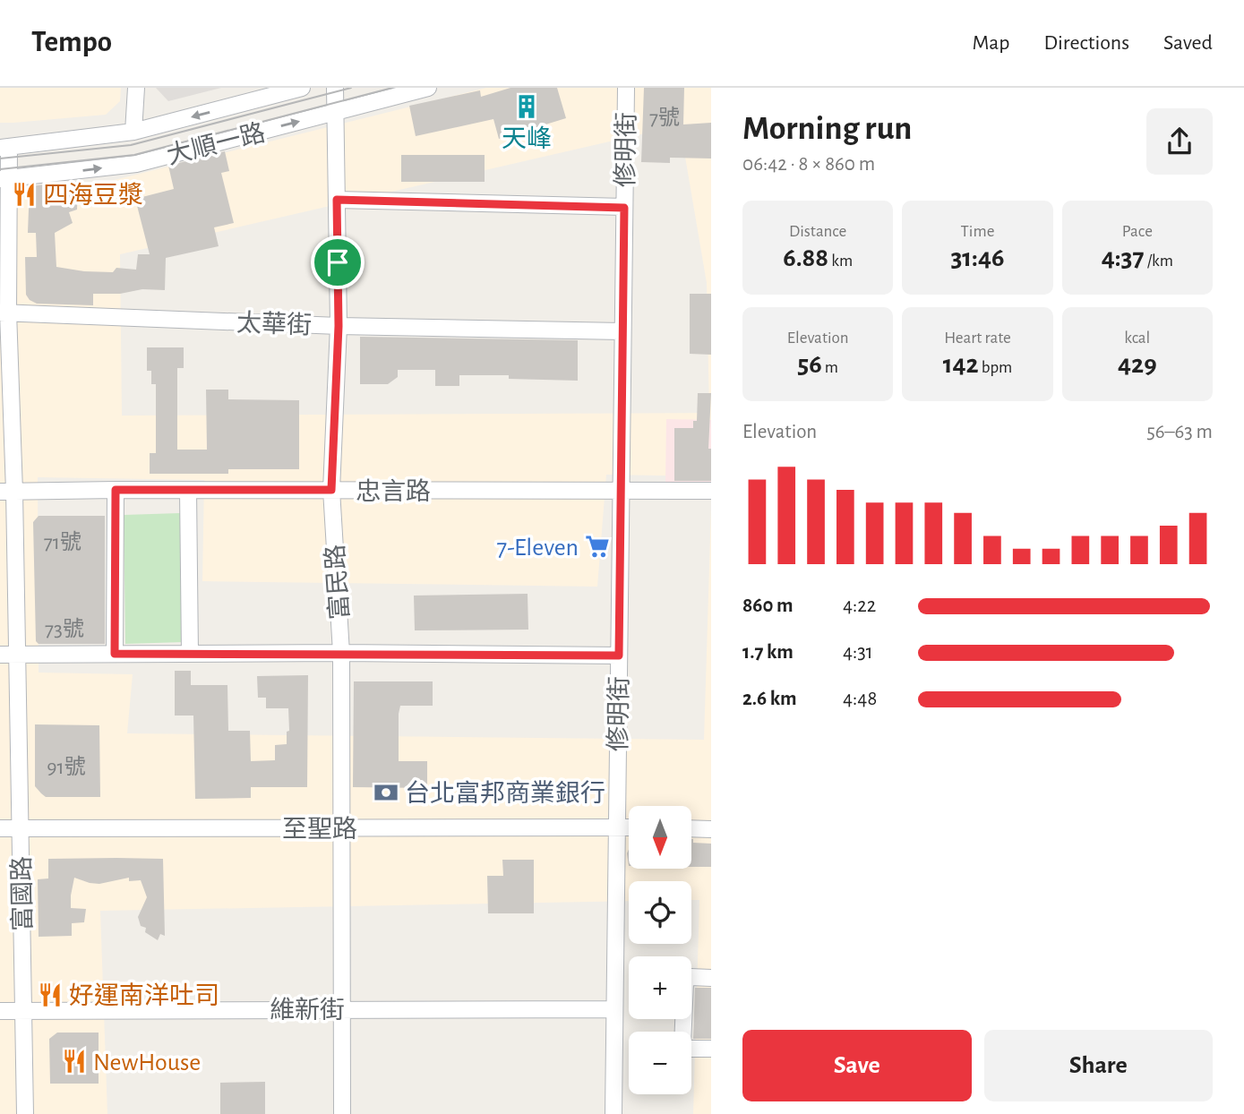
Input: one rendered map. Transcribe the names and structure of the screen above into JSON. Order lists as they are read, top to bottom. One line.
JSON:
{"streets":{"street":["大順一路","修明街","太華街","忠言路","富民路","至聖路","富國路","維新街"]},"crossings":[["大順一路","富民路"],["大順一路","富國路"],["修明街","太華街"],["修明街","忠言路"],["修明街","至聖路"],["修明街","維新街"],["太華街","富民路"],["太華街","富國路"],["忠言路","富民路"],["忠言路","富國路"],["富民路","至聖路"],["富民路","維新街"],["至聖路","富國路"],["富國路","維新街"]],"places":{"building":["天峰"],"restaurant":["四海豆漿","好運南洋吐司","NewHouse"],"supermarket":["7-Eleven"],"bank":["台北富邦商業銀行"]},"house_numbers":["7號","71號","73號","91號"],"north":"bottom","page":{"header":"Tempo","nav":["Map","Directions","Saved"],"heading":["Morning run","06:42 · 8 × 860 m"],"stats":[["Distance","6.88 km"],["Time","31:46"],["Pace","4:37 /km"],["Elevation","56 m"],["Heart rate","142 bpm"],["kcal","429"]],"chart":["Elevation","56–63 m"],"list":[{"name":"860 m","note":"4:22"},{"name":"1.7 km","note":"4:31"},{"name":"2.6 km","note":"4:48"}],"map_buttons":["+","−"],"buttons":["Save","Share"]}}
